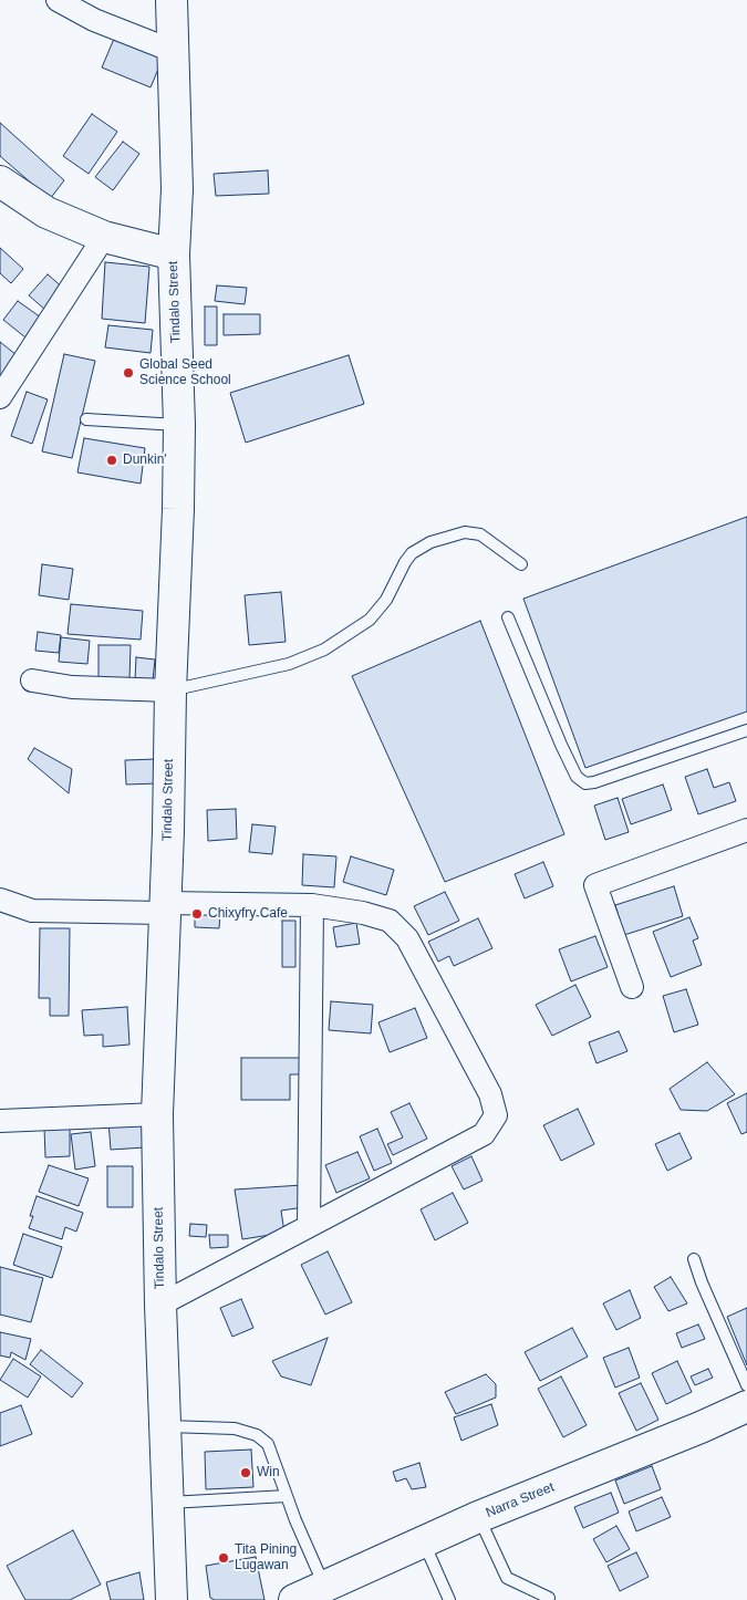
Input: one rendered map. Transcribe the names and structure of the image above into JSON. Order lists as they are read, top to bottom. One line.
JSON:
{"streets":{"main road":["Tindalo Street","Narra Street"]},"places":["Global Seed Science School","Dunkin'","Chixyfry Cafe","Win","Tita Pining Lugawan"]}
